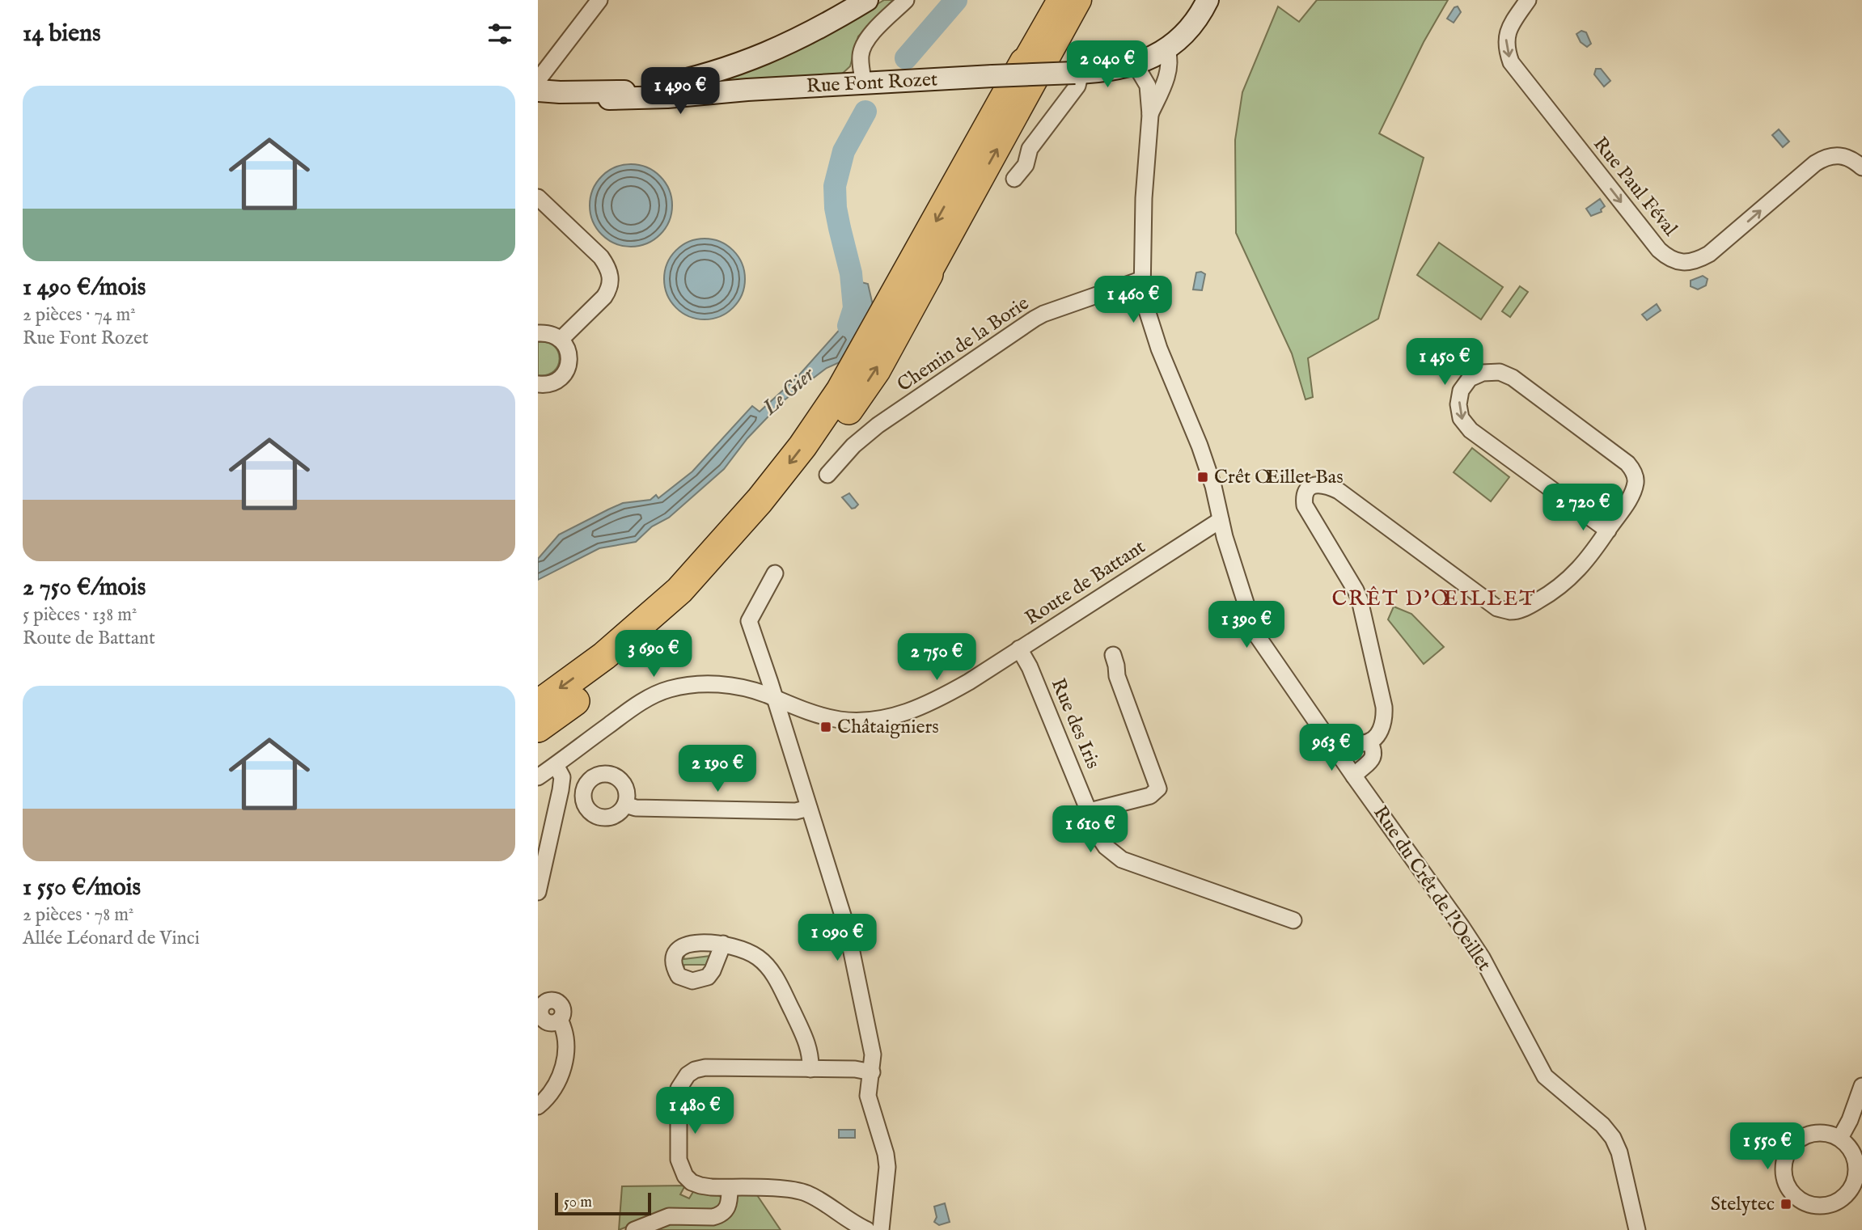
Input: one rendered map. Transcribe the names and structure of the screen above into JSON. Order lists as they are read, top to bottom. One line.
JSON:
{"streets":{"main road":["Rue Font Rozet"],"street":["Rue Paul Féval","Chemin de la Borie","Route de Battant","Rue des Iris","Rue du Crêt de l'Oeillet"]},"crossings":[["Chemin de la Borie","Rue du Crêt de l'Oeillet"],["Route de Battant","Rue des Iris"],["Route de Battant","Rue du Crêt de l'Oeillet"]],"districts":["CRÊT D'ŒILLET"],"water":["Le Gier"],"places":{"transit":["Crêt Œillet Bas","Châtaigniers","Stelytec"]},"scale_bar":"50 m","page":{"heading":"14 biens","price":["2 040 €","1 490 €","1 460 €","1 450 €","2 720 €","1 390 €","3 690 €","2 750 €","963 €","2 190 €","1 610 €","1 090 €","1 480 €","1 550 €"],"list":[{"name":"1 490 €/mois","note":"2 pièces · 74 m² · Rue Font Rozet"},{"name":"2 750 €/mois","note":"5 pièces · 138 m² · Route de Battant"},{"name":"1 550 €/mois","note":"2 pièces · 78 m² · Allée Léonard de Vinci"}],"scale":"50 m"}}
